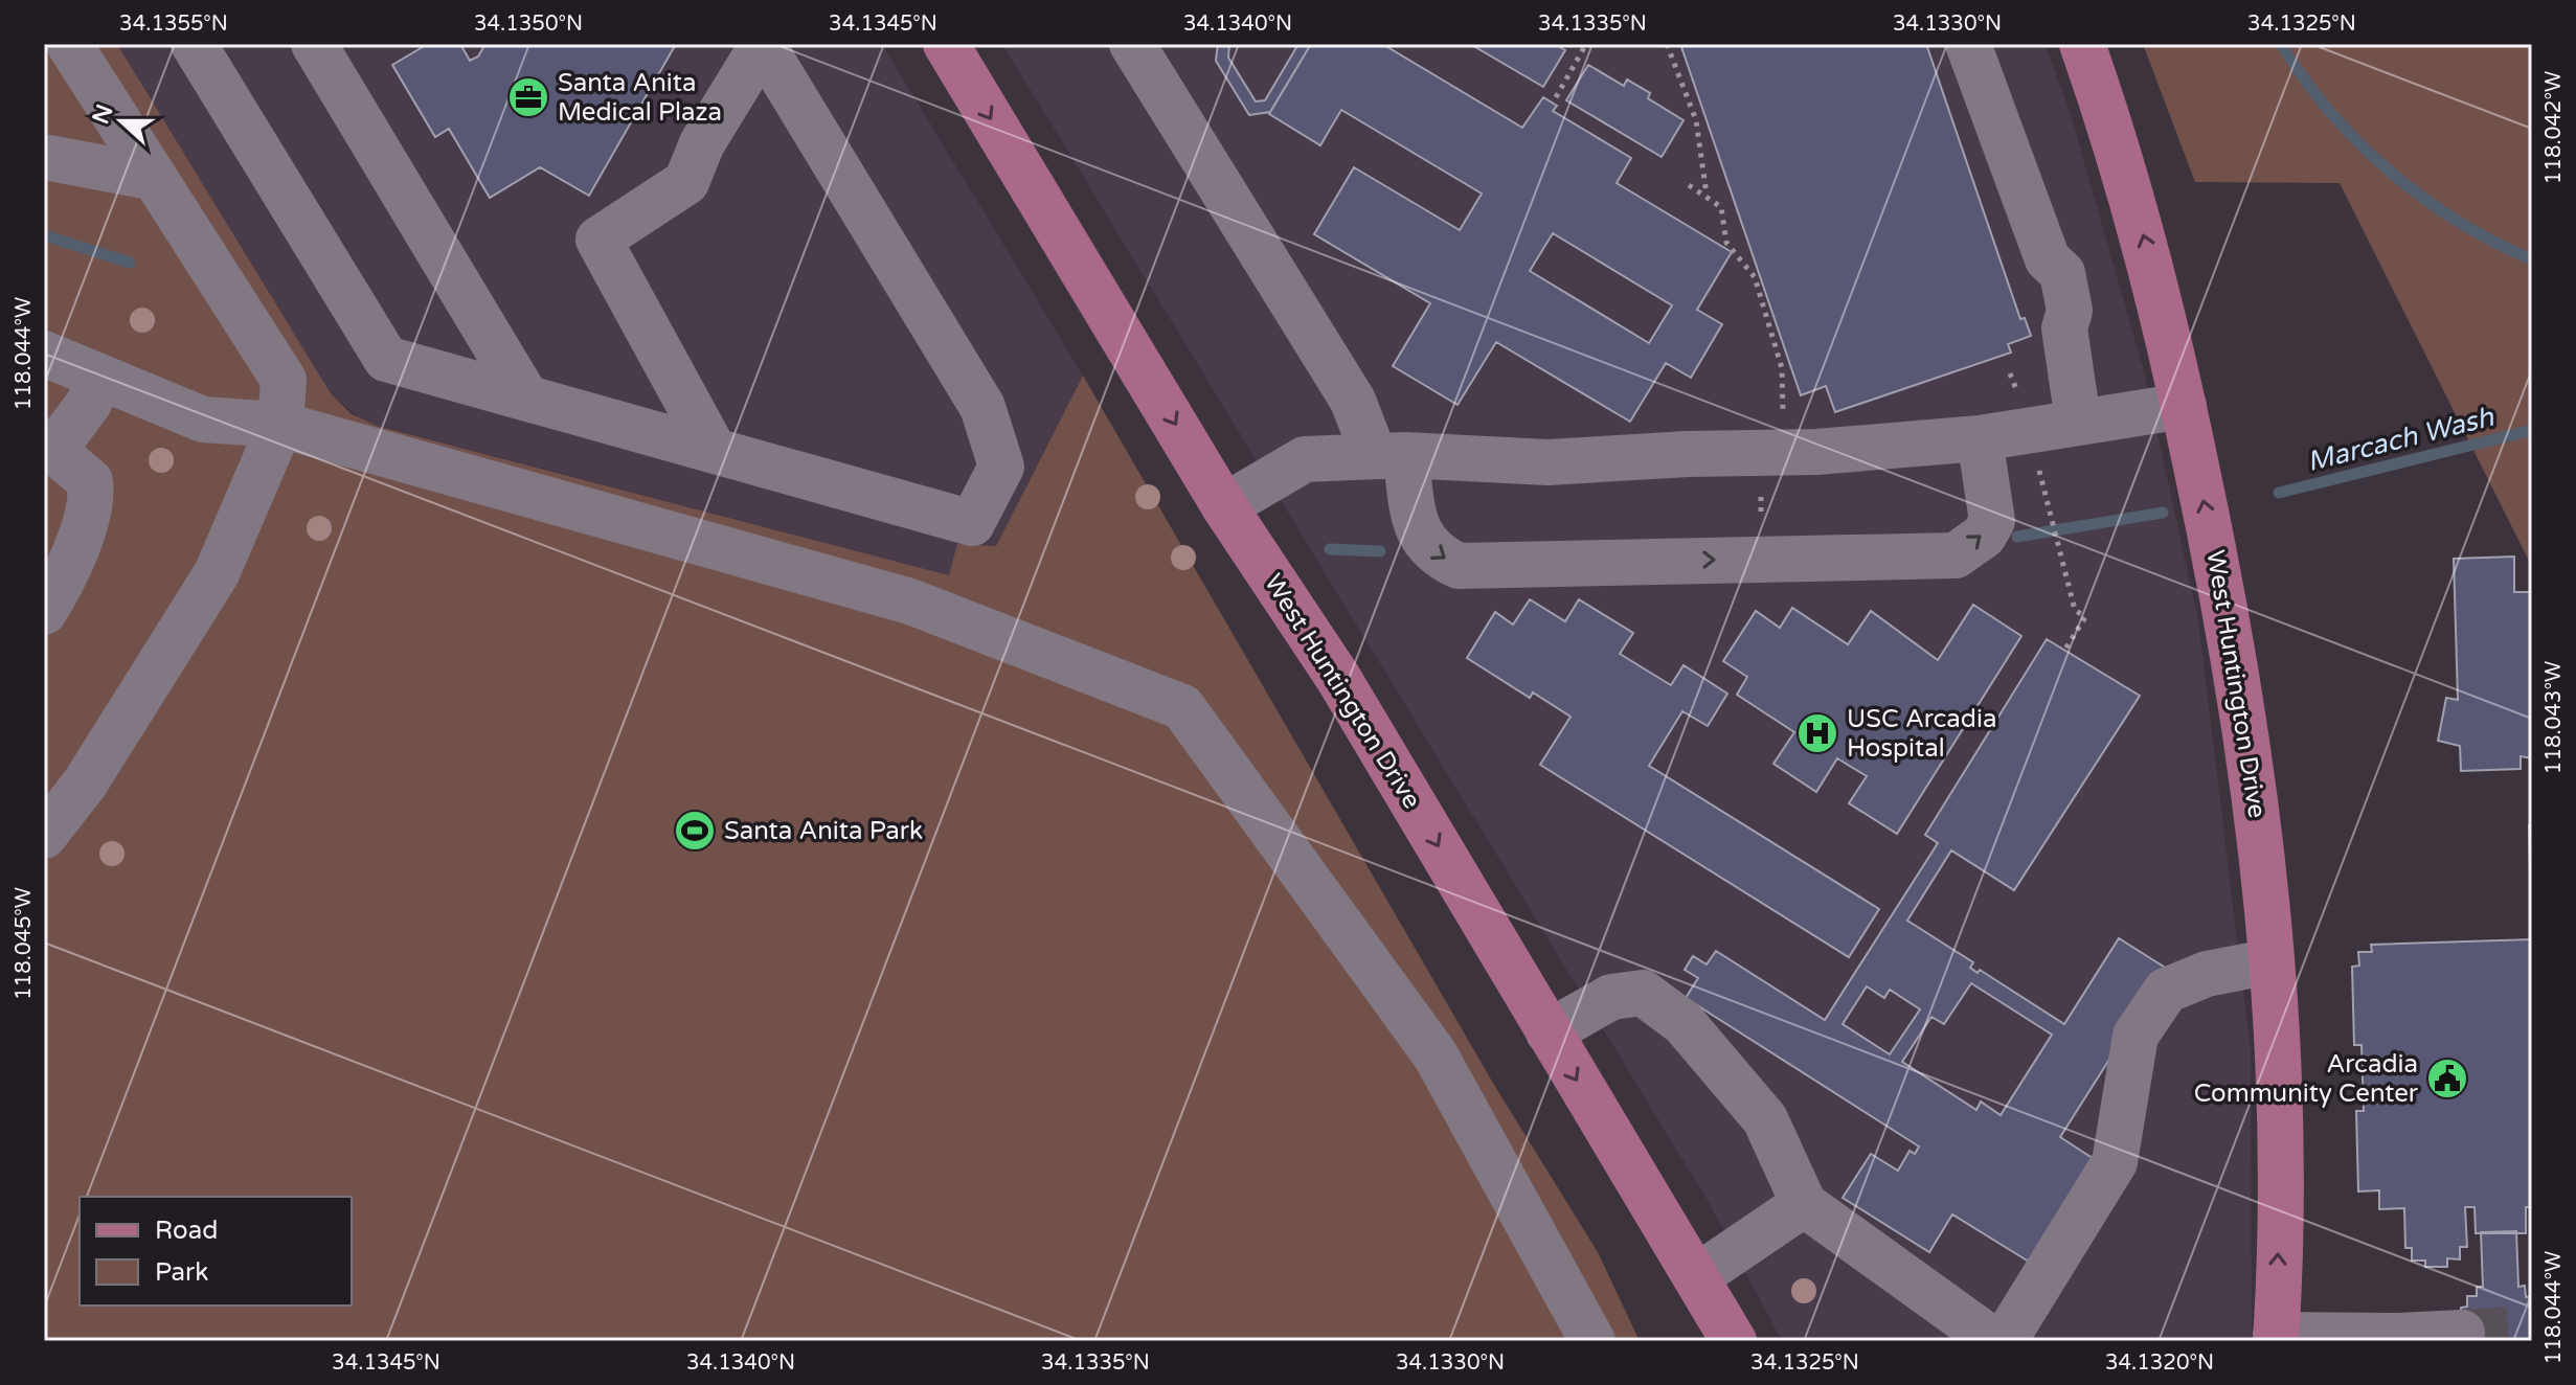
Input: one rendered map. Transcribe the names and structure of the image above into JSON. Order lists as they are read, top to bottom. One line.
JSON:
{"streets":{"main road":["West Huntington Drive"]},"water":["Marcach Wash"],"places":{"office":["Santa Anita Medical Plaza"],"hospital":["USC Arcadia Hospital"],"sports":["Santa Anita Park"],"public building":["Arcadia Community Center"]},"legend":["Road","Park"],"north":"left","coordinates":["34.1355°N","34.1350°N","34.1345°N","34.1340°N","34.1335°N","34.1330°N","34.1325°N","118.042°W","118.044°W","118.043°W","118.045°W","34.1320°N"]}
